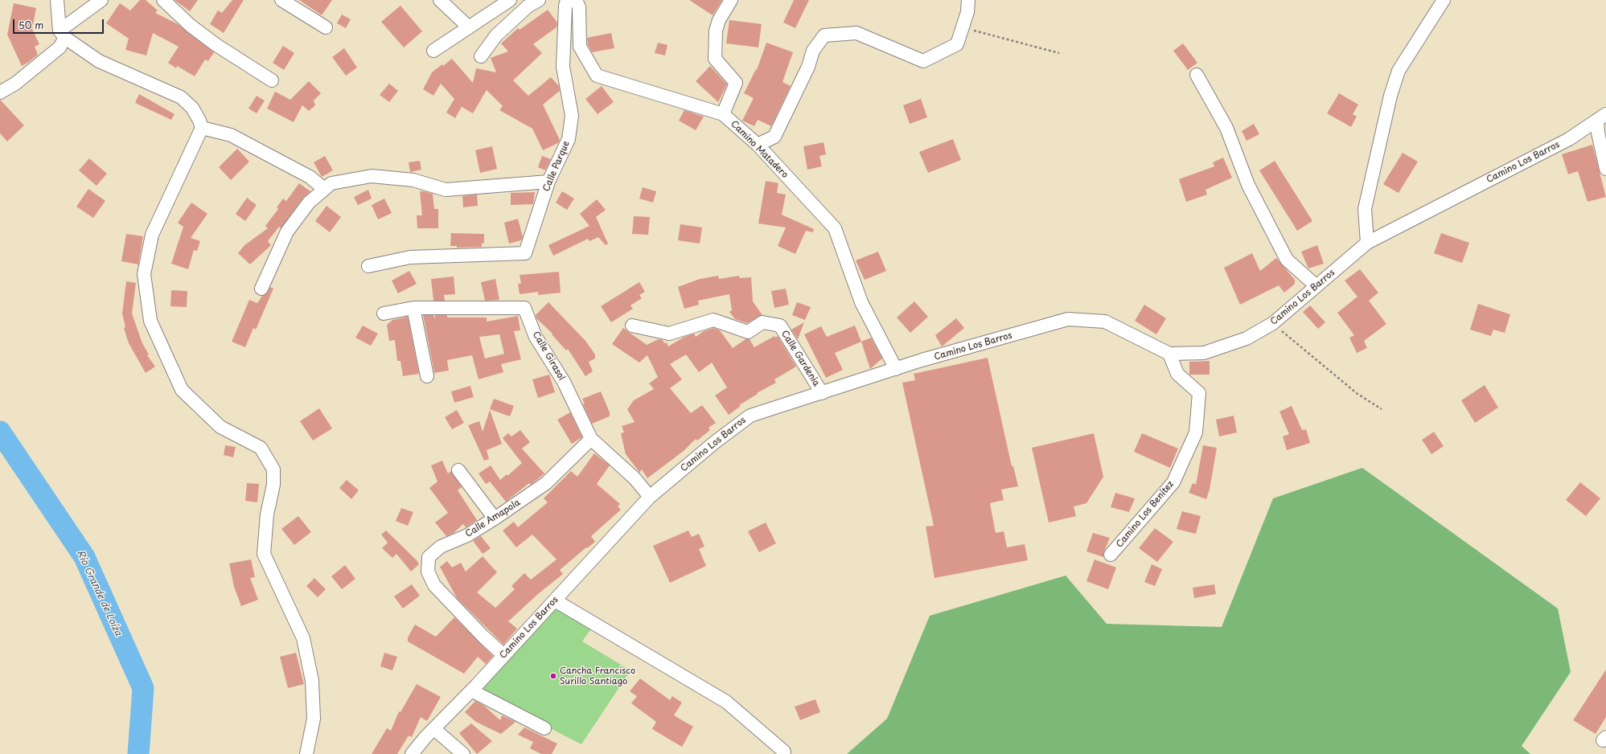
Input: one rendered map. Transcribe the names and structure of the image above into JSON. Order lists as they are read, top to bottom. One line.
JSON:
{"streets":{"street":["Camino Matadero","Camino Los Barros","Calle Parque","Calle Girasol","Calle Gardenia","Camino Los Benítez","Calle Amapola"]},"crossings":[["Camino Matadero","Camino Los Barros"],["Camino Los Barros","Calle Girasol"],["Camino Los Barros","Calle Gardenia"],["Camino Los Barros","Camino Los Benítez"],["Camino Los Barros","Calle Amapola"],["Calle Girasol","Calle Amapola"]],"water":["Río Grande de Loíza"],"places":["Cancha Francisco Surillo Santiago"],"scale_bar":"50 m"}
